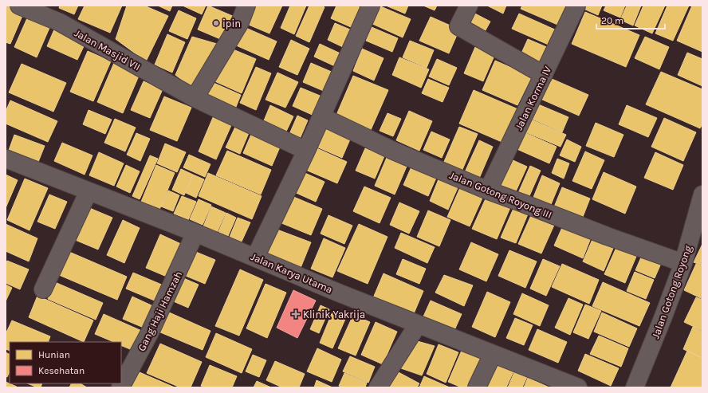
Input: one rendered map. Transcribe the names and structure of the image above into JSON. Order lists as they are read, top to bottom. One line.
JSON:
{"streets":{"street":["Jalan Masjid VII","Jalan Korma IV","Jalan Gotong Royong III","Jalan Karya Utama","Jalan Gotong Royong","Gang Haji Hamzah"]},"crossings":[["Jalan Korma IV","Jalan Gotong Royong III"],["Jalan Gotong Royong III","Jalan Gotong Royong"],["Jalan Karya Utama","Gang Haji Hamzah"]],"places":{"other":["ipin"],"health":["Klinik Yakrija"]},"legend":["Hunian","Kesehatan"],"scale_bar":"20 m"}
